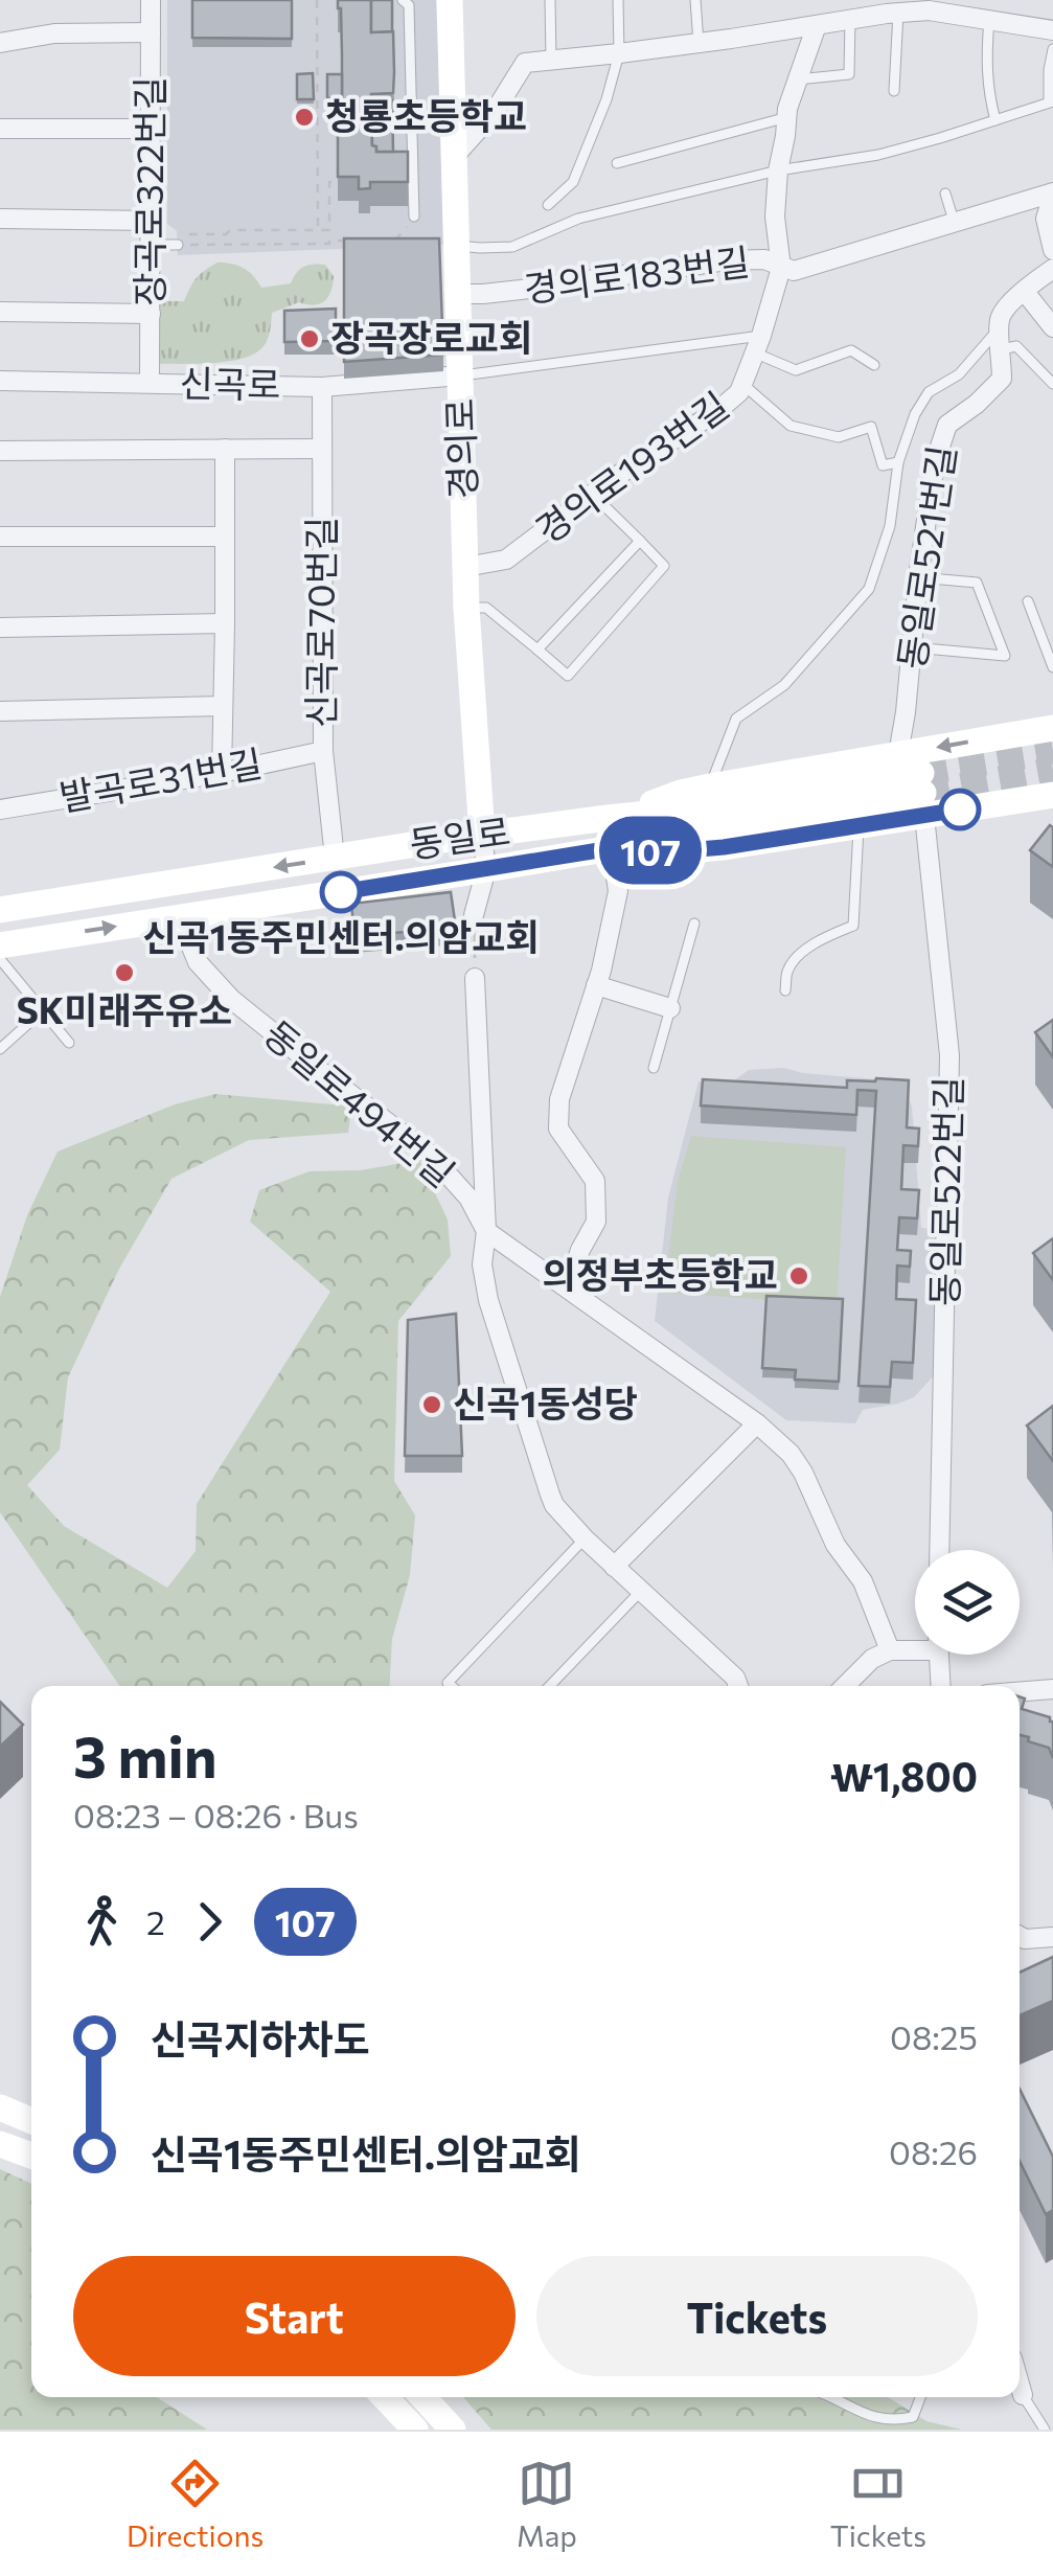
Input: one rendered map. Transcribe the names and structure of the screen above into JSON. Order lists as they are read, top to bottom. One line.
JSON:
{"streets":{"street":["장곡로322번길","경의로183번길","신곡로","경의로","경의로193번길","동일로521번길","신곡로70번길","발곡로31번길","동일로","동일로494번길","동일로522번길"]},"crossings":[["장곡로322번길","신곡로"],["경의로183번길","경의로"],["경의로183번길","경의로193번길"],["신곡로","경의로"],["신곡로","신곡로70번길"],["경의로","경의로193번길"],["경의로","동일로"],["신곡로70번길","발곡로31번길"],["신곡로70번길","동일로"],["동일로","동일로494번길"],["동일로","동일로522번길"]],"places":["청룡초등학교","장곡장로교회","신곡1동주민센터.의암교회","SK미래주유소","의정부초등학교","신곡1동성당"],"lines":["bus line 107"],"page":{"on_map":"107","heading":["3 min","08:23 – 08:26 · Bus","₩1,800"],"legs":["2","107"],"list":[{"name":"신곡지하차도","value":"08:25"},{"name":"신곡1동주민센터.의암교회","value":"08:26"}],"buttons":["Start","Tickets"],"tabs":["Directions","Map","Tickets"]}}
